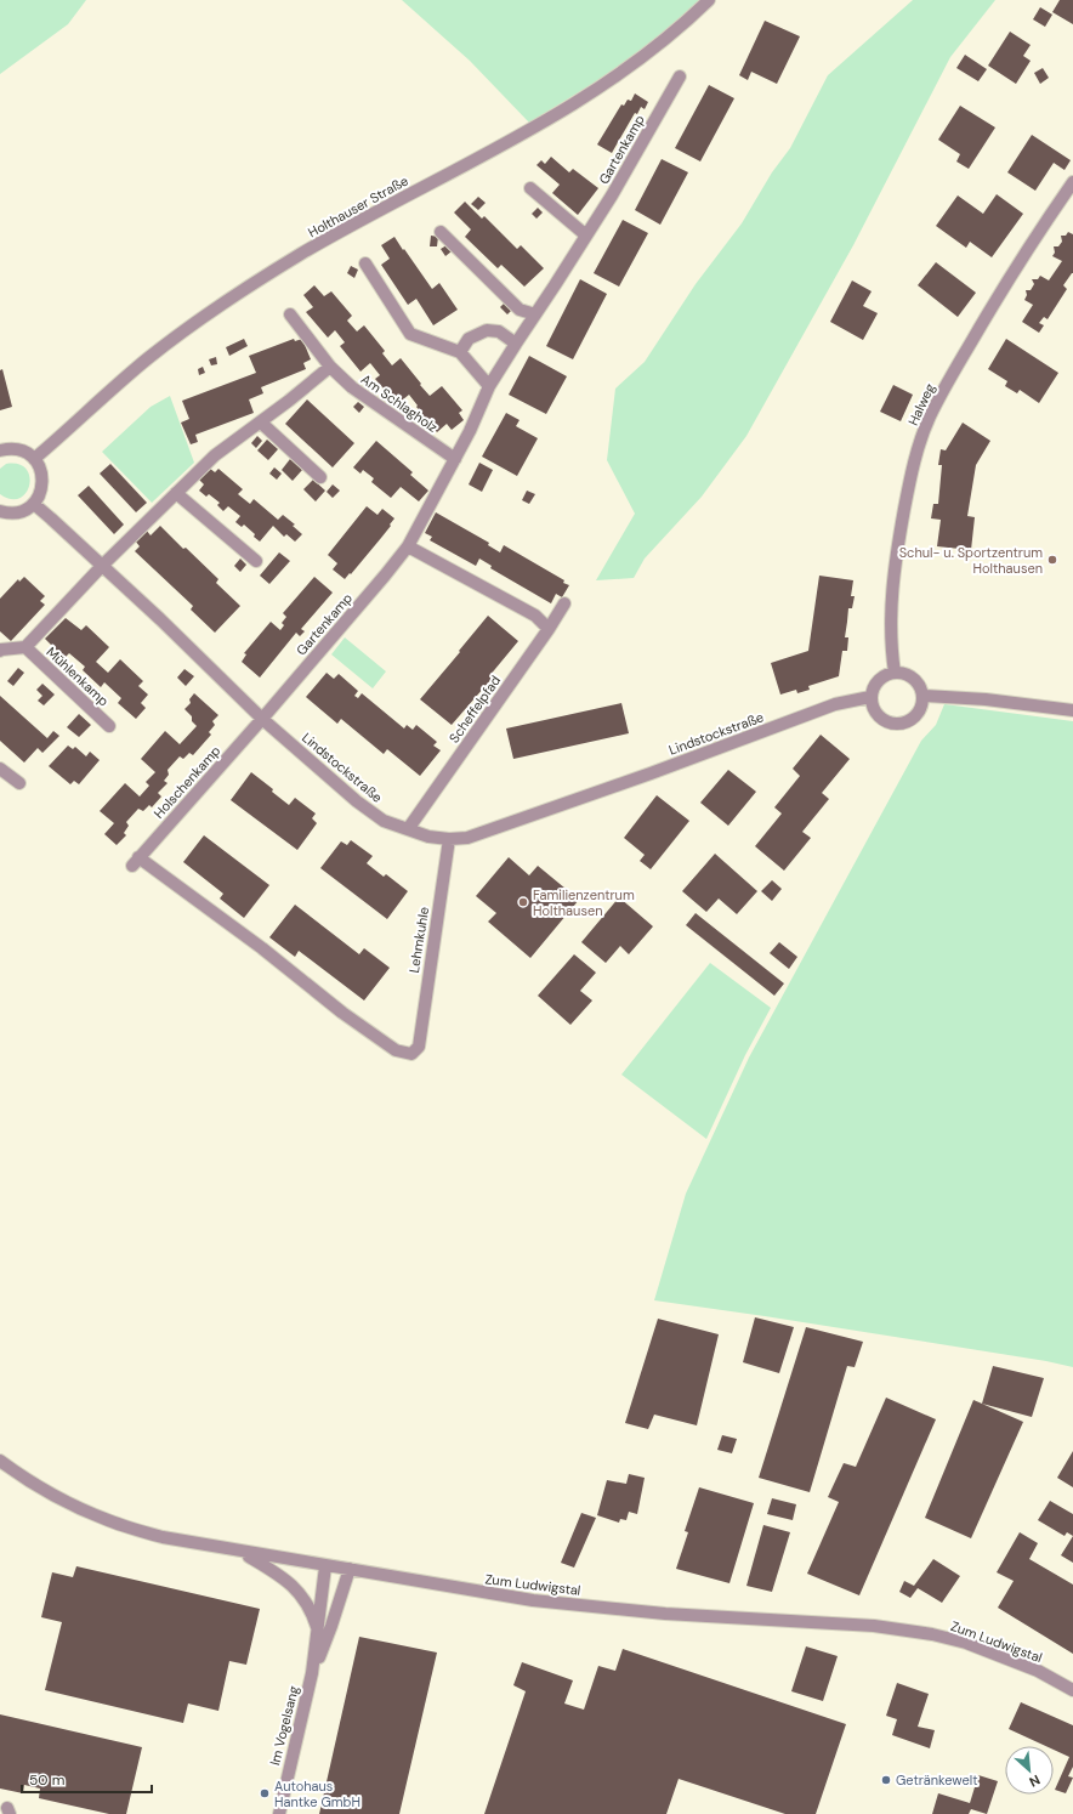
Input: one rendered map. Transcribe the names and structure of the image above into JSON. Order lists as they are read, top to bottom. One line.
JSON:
{"streets":{"street":["Gartenkamp","Holthauser Straße","Am Schlagholz","Halweg","Mühlenkamp","Scheffelpfad","Lindstockstraße","Holschenkamp","Lehmkuhle","Zum Ludwigstal","Im Vogelsang"]},"crossings":[["Gartenkamp","Am Schlagholz"],["Gartenkamp","Lindstockstraße"],["Gartenkamp","Holschenkamp"],["Halweg","Lindstockstraße"],["Mühlenkamp","Lindstockstraße"],["Scheffelpfad","Lindstockstraße"],["Lindstockstraße","Holschenkamp"],["Lindstockstraße","Lehmkuhle"],["Holschenkamp","Lehmkuhle"],["Zum Ludwigstal","Im Vogelsang"]],"places":["Schul- u. Sportzentrum Holthausen","Familienzentrum Holthausen","Getränkewelt","Autohaus Hantke GmbH"],"scale_bar":"50 m","north":"bottom right"}
